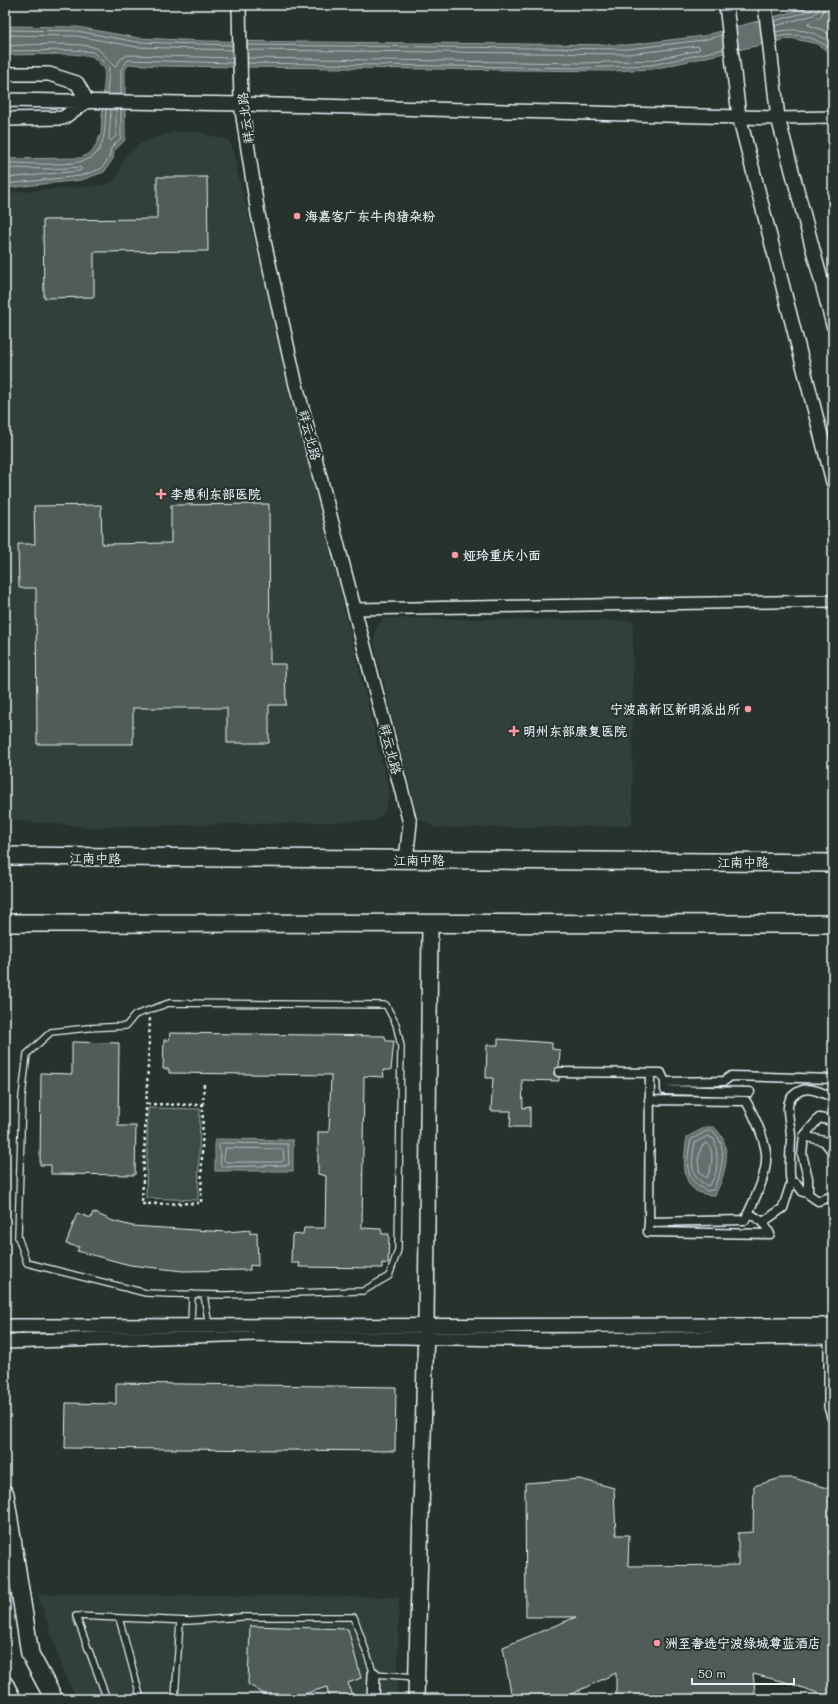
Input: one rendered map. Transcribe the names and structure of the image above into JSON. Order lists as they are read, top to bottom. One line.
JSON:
{"streets":{"main road":["江南中路"],"street":["祥云北路"]},"crossings":[["祥云北路","江南中路"]],"places":{"other":["海嘉客广东牛肉猪杂粉","娅玲重庆小面","宁波高新区新明派出所","洲至奢选宁波绿城尊蓝酒店"],"health":["李惠利东部医院","明州东部康复医院"]},"scale_bar":"50 m"}
